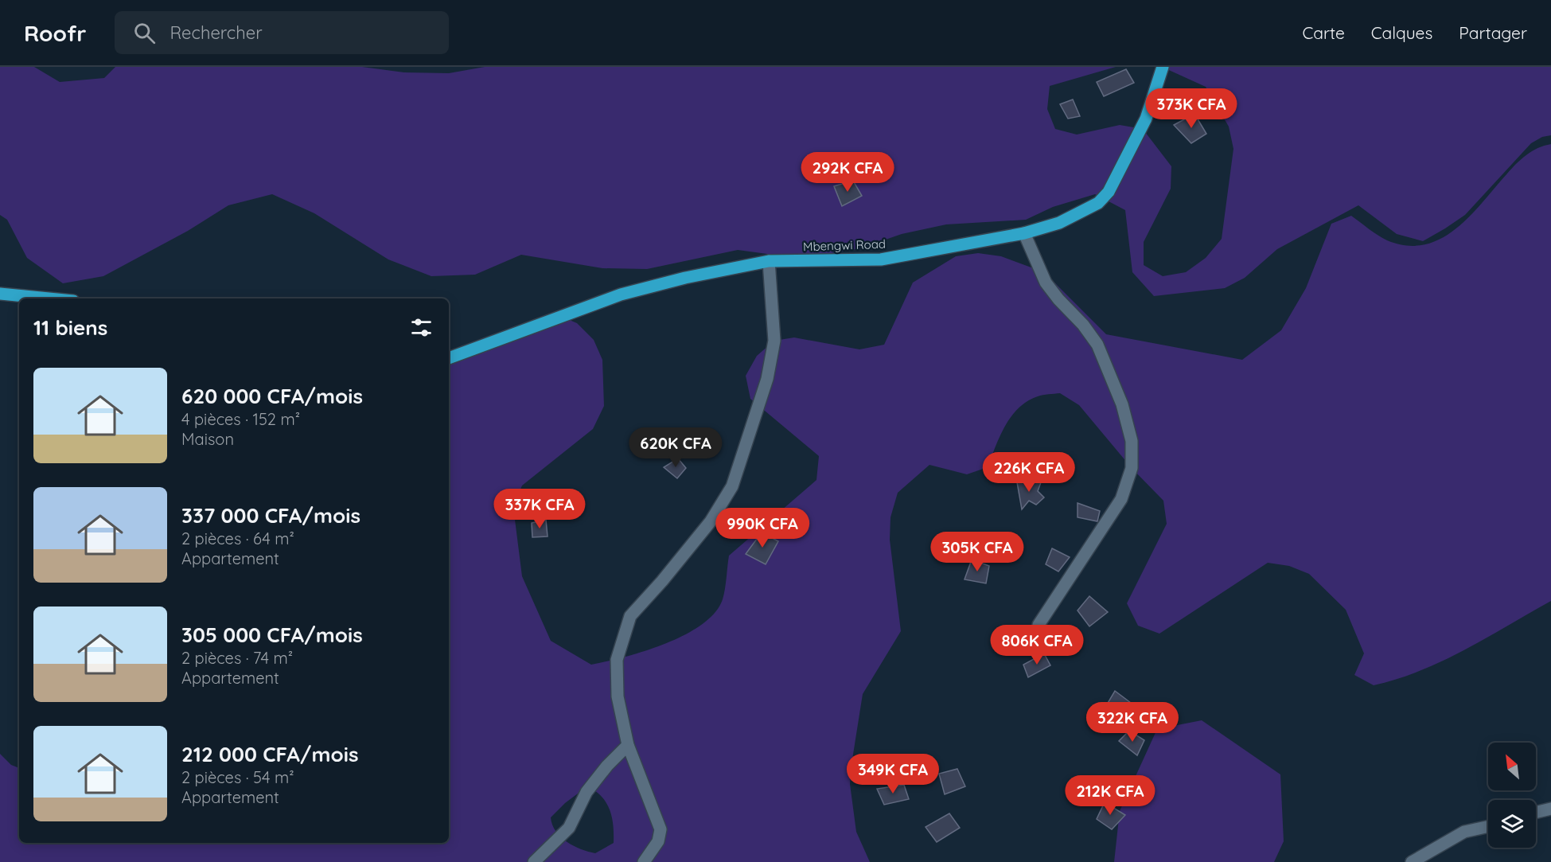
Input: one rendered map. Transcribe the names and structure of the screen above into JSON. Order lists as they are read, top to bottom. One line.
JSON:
{"streets":{"main road":["Mbengwi Road"]},"north":"top left","page":{"header":"Roofr","search":"Rechercher","nav":["Carte","Calques","Partager"],"price":["373K CFA","292K CFA","620K CFA","226K CFA","337K CFA","990K CFA","305K CFA","806K CFA","322K CFA","349K CFA","212K CFA"],"heading":"11 biens","list":[{"name":"620 000 CFA/mois","note":"4 pièces · 152 m² · Maison"},{"name":"337 000 CFA/mois","note":"2 pièces · 64 m² · Appartement"},{"name":"305 000 CFA/mois","note":"2 pièces · 74 m² · Appartement"},{"name":"212 000 CFA/mois","note":"2 pièces · 54 m² · Appartement"}]}}
